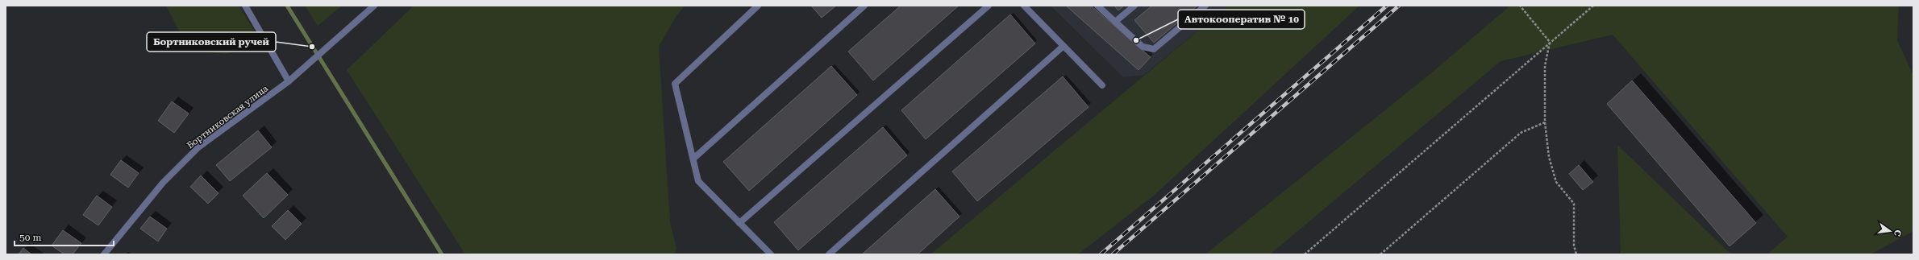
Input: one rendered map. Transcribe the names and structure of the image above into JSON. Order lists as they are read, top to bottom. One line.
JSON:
{"streets":{"street":["Бортниковская улица"]},"places":["Автокооператив № 10","Бортниковский ручей"],"scale_bar":"50 m","north":"right"}
